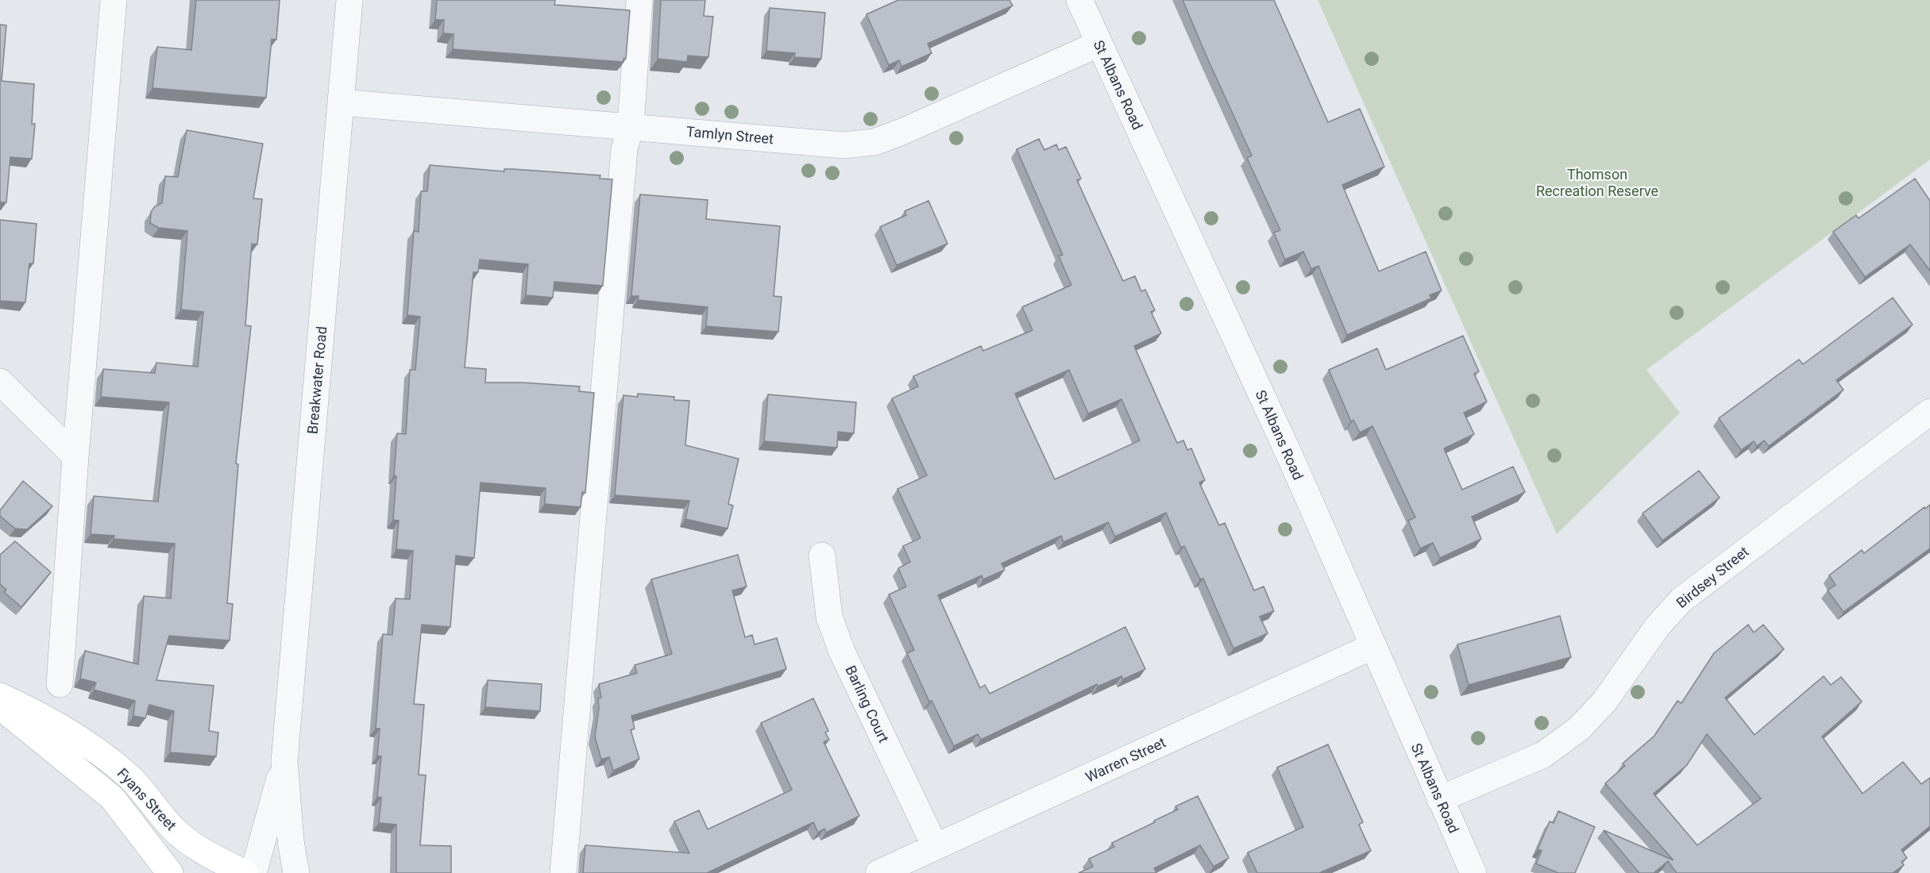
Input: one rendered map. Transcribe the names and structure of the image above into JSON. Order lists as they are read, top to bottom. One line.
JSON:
{"streets":{"main road":["Fyans Street"],"street":["St Albans Road","Tamlyn Street","Breakwater Road","Birdsey Street","Barling Court","Warren Street"]},"crossings":[["St Albans Road","Tamlyn Street"],["St Albans Road","Birdsey Street"],["St Albans Road","Warren Street"],["Tamlyn Street","Breakwater Road"],["Barling Court","Warren Street"]],"parks":["Thomson Recreation Reserve"]}
